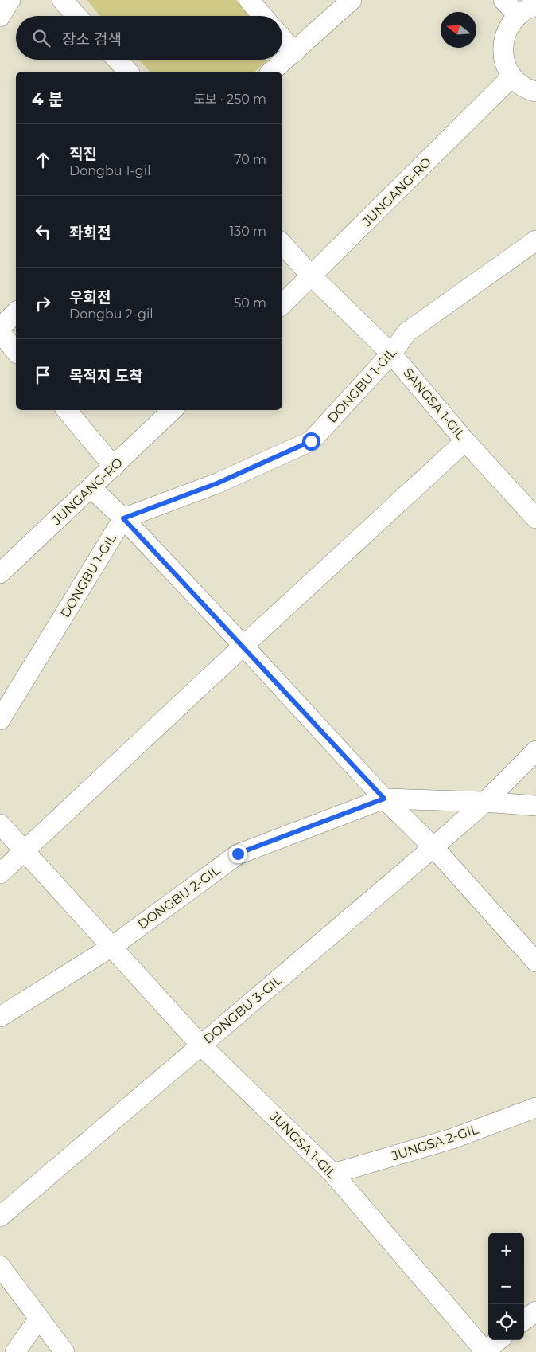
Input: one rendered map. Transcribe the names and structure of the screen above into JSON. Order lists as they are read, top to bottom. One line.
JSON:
{"streets":{"street":["JUNGANG-RO","DONGBU 1-GIL","SANGSA 1-GIL","DONGBU 2-GIL","DONGBU 3-GIL","JUNGSA 2-GIL","JUNGSA 1-GIL"]},"crossings":[["JUNGANG-RO","SANGSA 1-GIL"],["DONGBU 1-GIL","SANGSA 1-GIL"],["DONGBU 2-GIL","DONGBU 3-GIL"],["DONGBU 2-GIL","JUNGSA 1-GIL"],["DONGBU 3-GIL","JUNGSA 1-GIL"],["JUNGSA 2-GIL","JUNGSA 1-GIL"]],"north":"left","page":{"search":"장소 검색","heading":["4 분","도보 · 250 m"],"list":[["직진","Dongbu 1-gil","70 m"],["좌회전","130 m"],["우회전","Dongbu 2-gil","50 m"],"목적지 도착"],"map_buttons":["+","−"]}}
